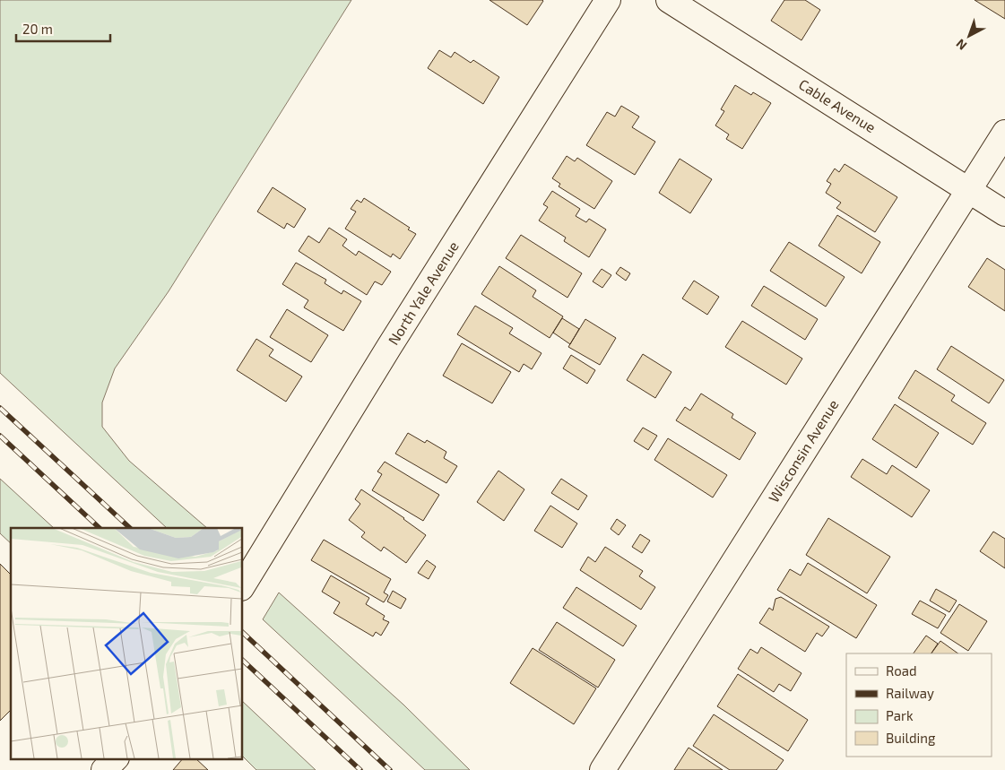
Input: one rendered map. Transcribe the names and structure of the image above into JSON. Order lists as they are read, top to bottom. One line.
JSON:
{"streets":{"street":["Cable Avenue","North Yale Avenue","Wisconsin Avenue"]},"crossings":[["Cable Avenue","Wisconsin Avenue"]],"legend":["Road","Railway","Park","Building"],"scale_bar":"20 m","north":"bottom left"}
